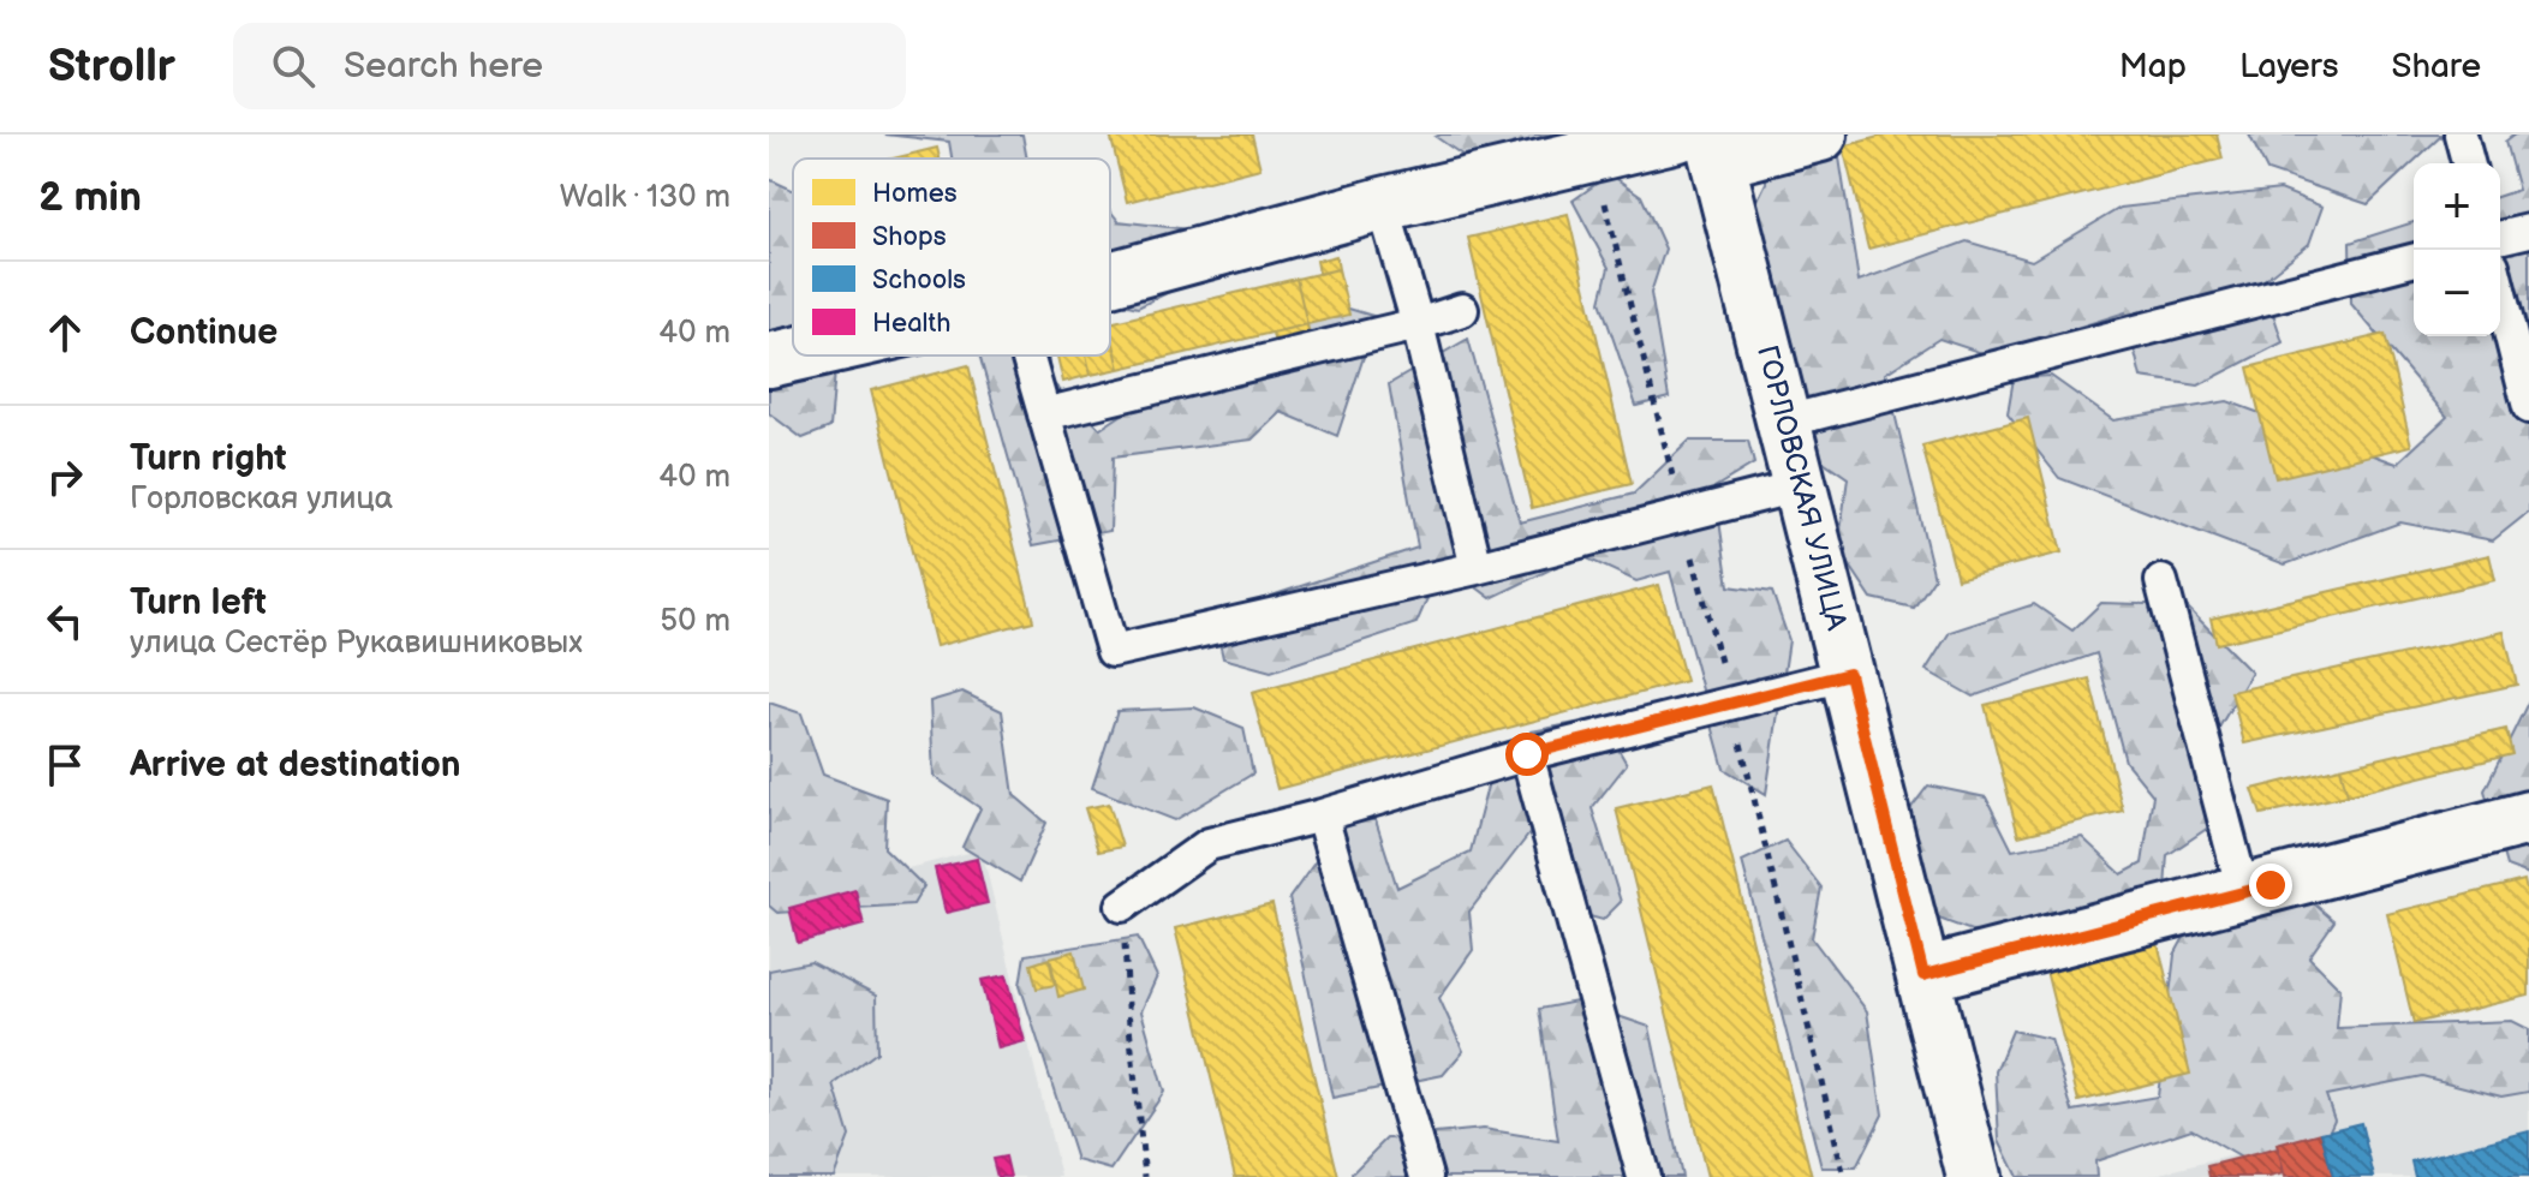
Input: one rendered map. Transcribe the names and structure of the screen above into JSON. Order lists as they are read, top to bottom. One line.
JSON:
{"streets":{"street":["ГОРЛОВСКАЯ УЛИЦА"]},"legend":["Homes","Shops","Schools","Health"],"page":{"header":"Strollr","search":"Search here","nav":["Map","Layers","Share"],"heading":["2 min","Walk · 130 m"],"map_buttons":["+","−"],"list":[["Continue","40 m"],["Turn right","Горловская улица","40 m"],["Turn left","улица Сестёр Рукавишниковых","50 m"],"Arrive at destination"]}}
